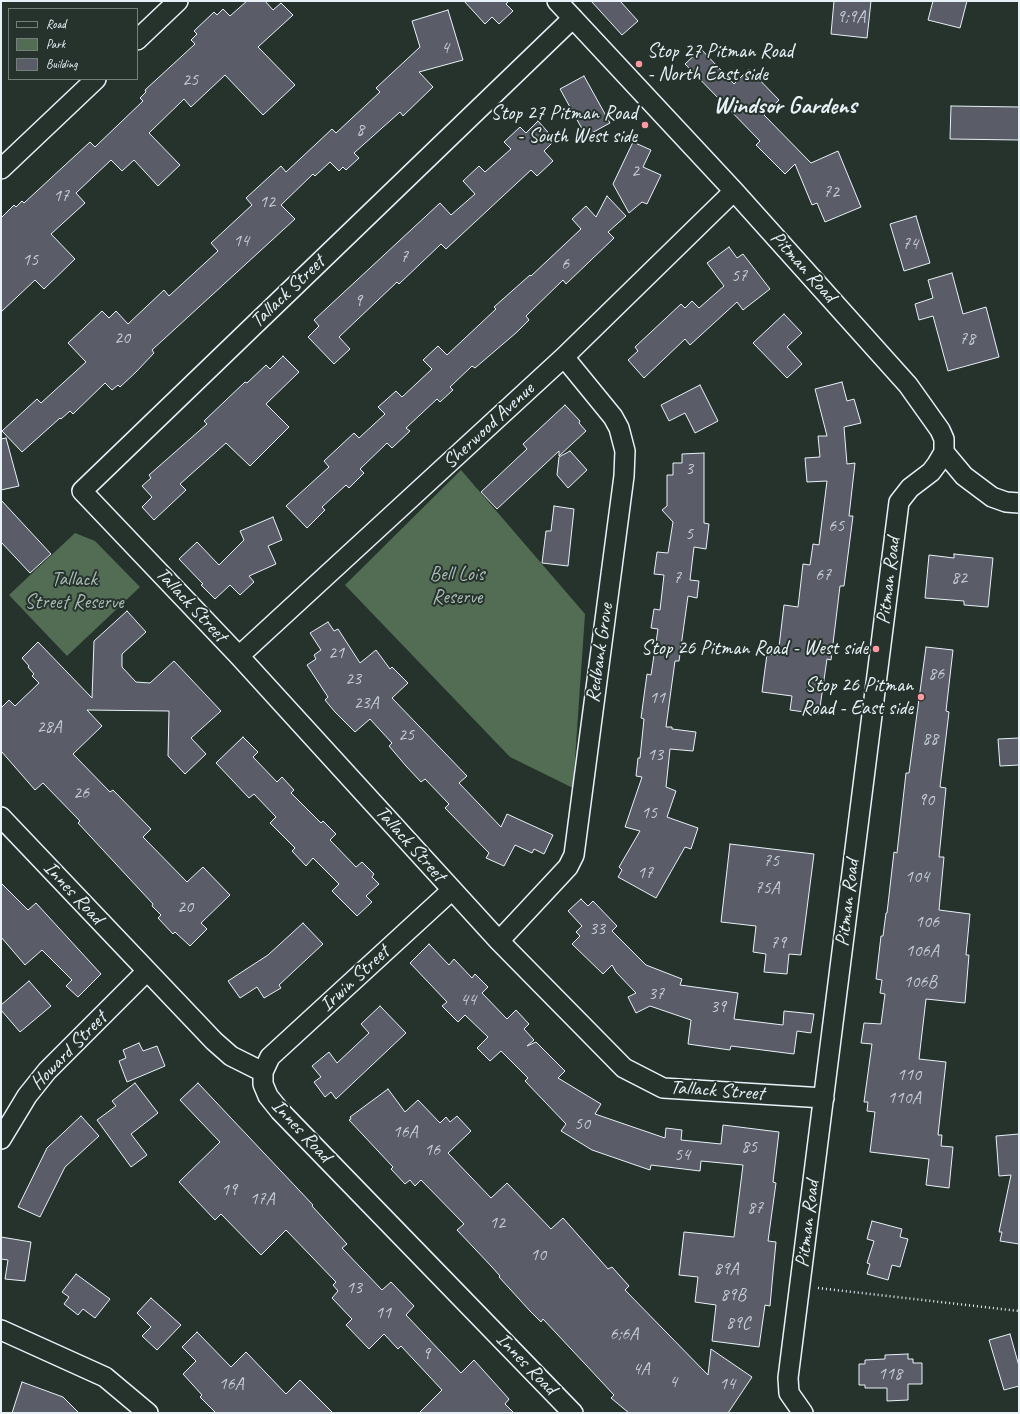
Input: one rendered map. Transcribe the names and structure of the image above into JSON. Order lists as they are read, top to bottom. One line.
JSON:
{"streets":{"street":["Pitman Road","Tallack Street","Sherwood Avenue","Redbank Grove","Innes Road","Irwin Street","Howard Street"]},"crossings":[["Pitman Road","Tallack Street"],["Pitman Road","Sherwood Avenue"],["Tallack Street","Sherwood Avenue"],["Tallack Street","Redbank Grove"],["Tallack Street","Irwin Street"],["Sherwood Avenue","Redbank Grove"],["Innes Road","Irwin Street"],["Innes Road","Howard Street"]],"districts":["Windsor Gardens"],"parks":["Bell Lois Reserve","Tallack Street Reserve"],"places":["Stop 27 Pitman Road - North East side","Stop 27 Pitman Road - South West side","Stop 26 Pitman Road - West side","Stop 26 Pitman Road - East side"],"house_numbers":["9;9A","4","25","8","2","72","17","12","14","74","7","15","6","57","9","20","78","3","65","5","67","7","82","21","86","23","11","23A","28A","25","88","13","26","90","15","75","17","104","75A","20","106","33","79","106A","106B","37","44","39","110","110A","50","16A","85","16","54","19","17A","87","12","10","89A","13","89B","11","89C","6;6A","9","4A","118","4","16A","14"],"legend":["Road","Park","Building"]}
